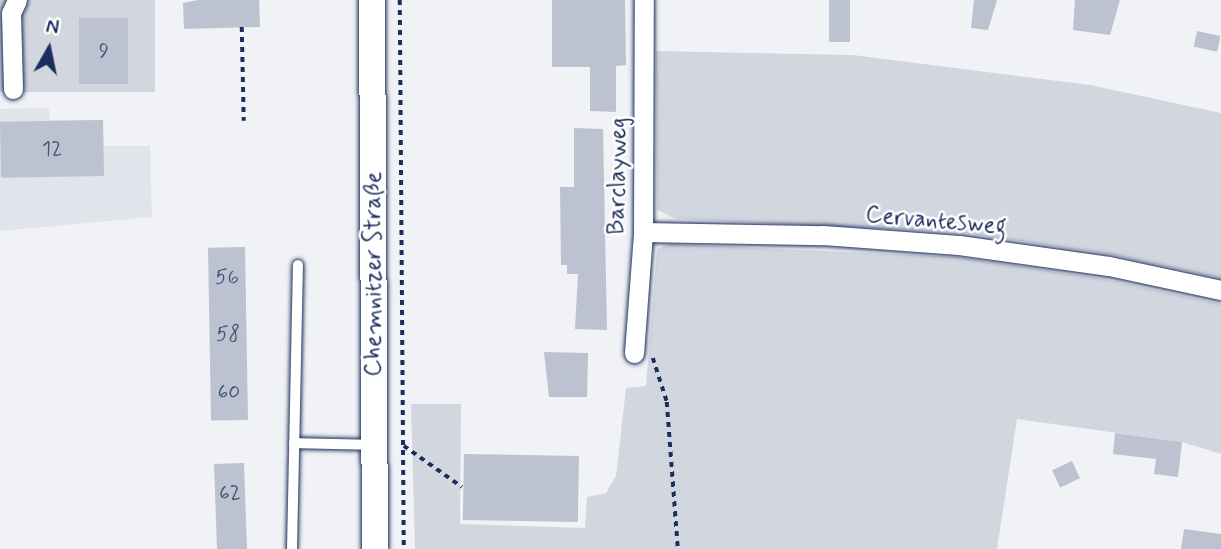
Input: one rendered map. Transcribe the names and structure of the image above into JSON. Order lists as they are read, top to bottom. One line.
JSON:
{"streets":{"main road":["Chemnitzer Straße"],"street":["Barclayweg","Cervantesweg"]},"crossings":[["Barclayweg","Cervantesweg"]],"house_numbers":["9","12","56","58","60","62"],"north":"top"}
